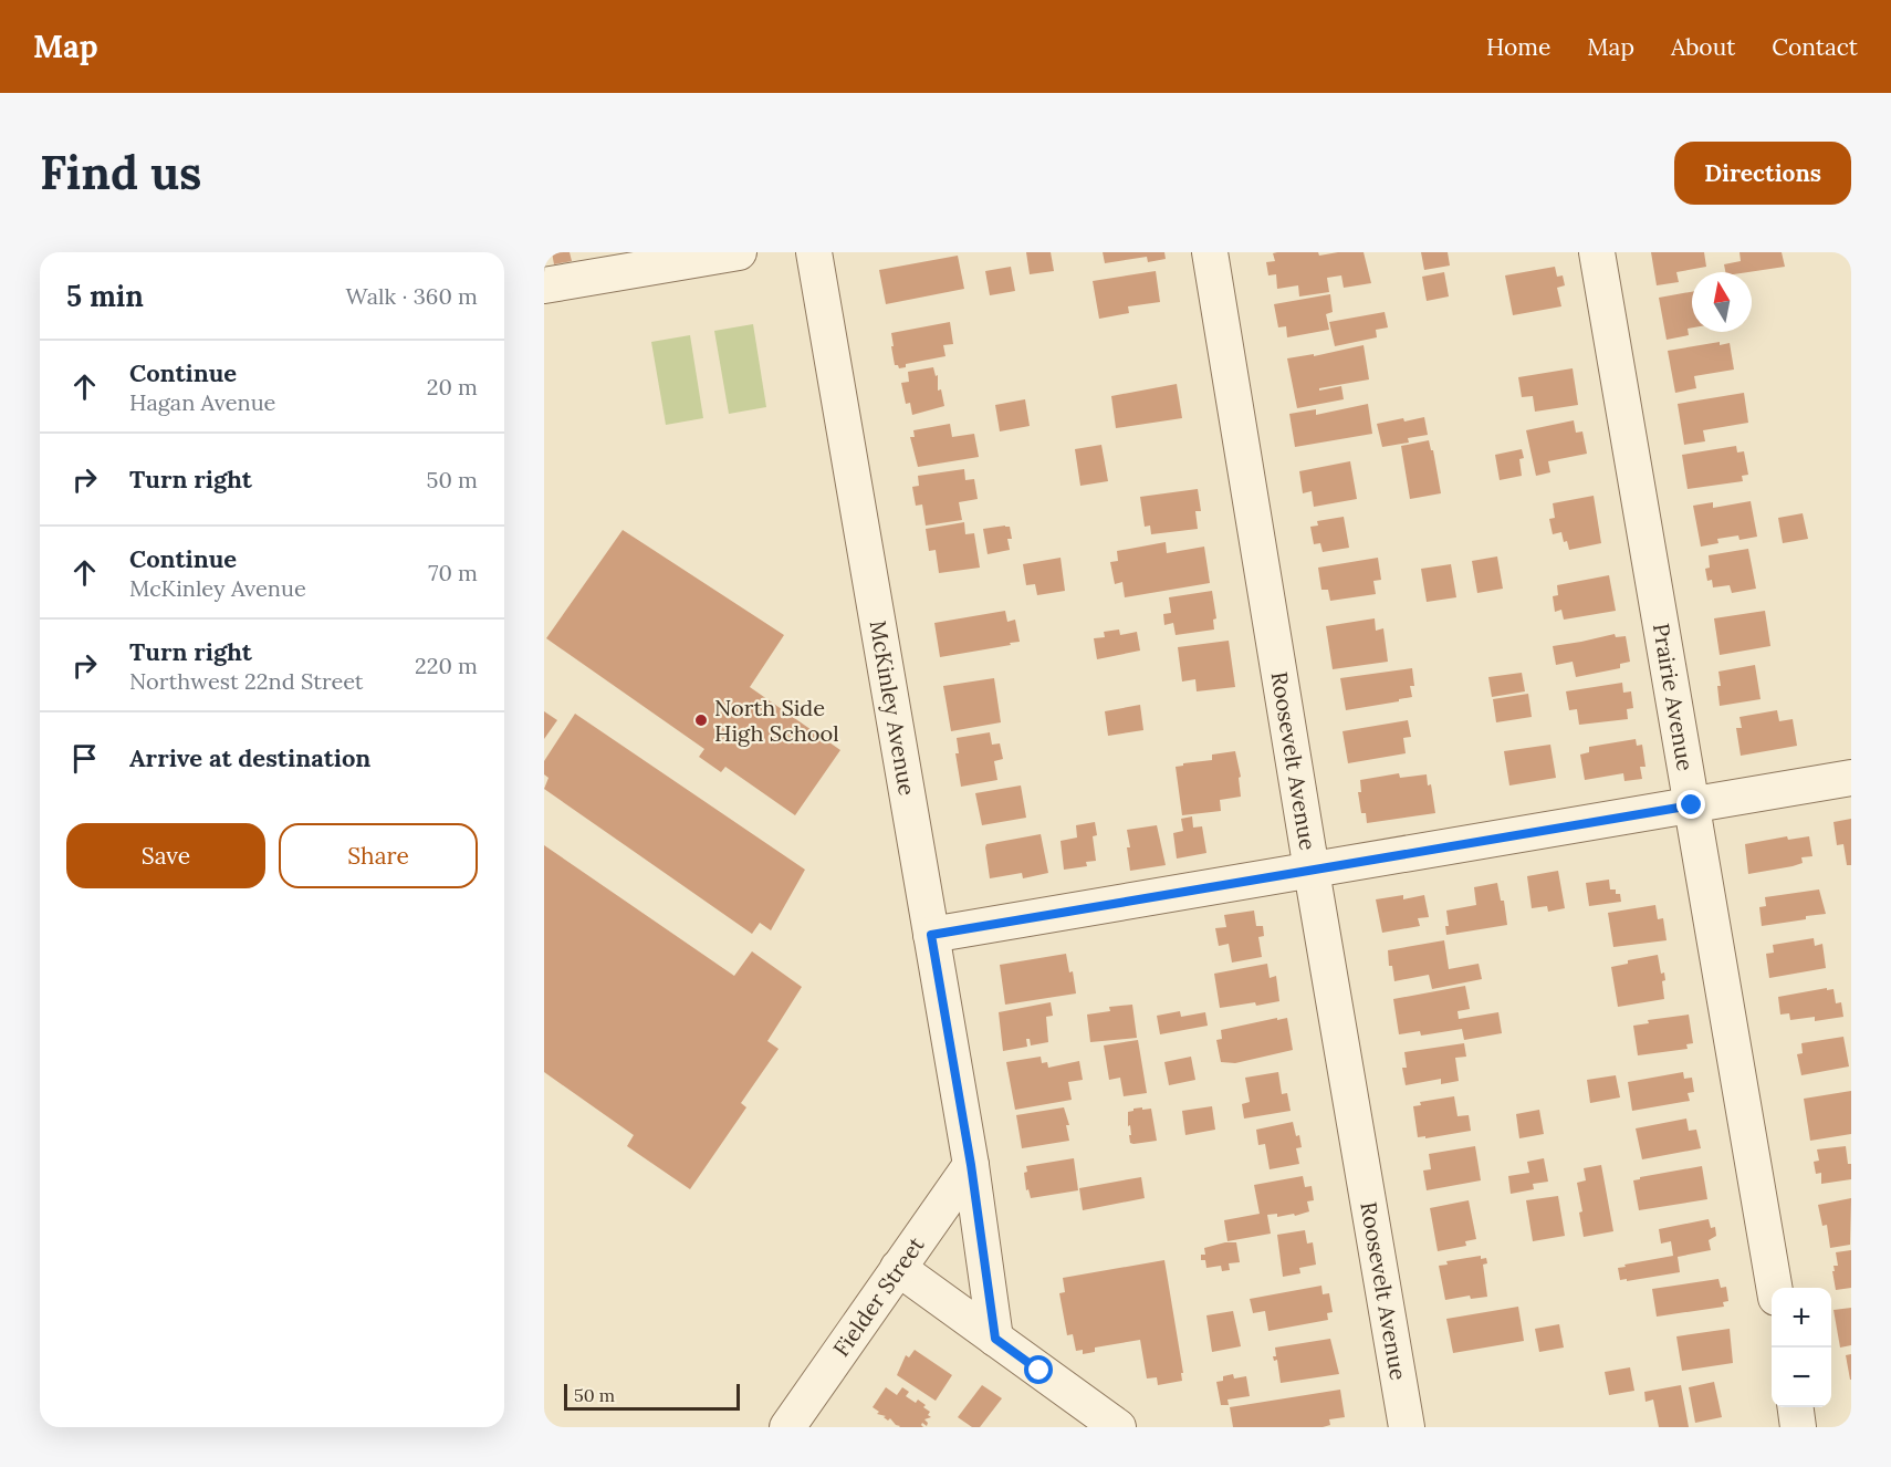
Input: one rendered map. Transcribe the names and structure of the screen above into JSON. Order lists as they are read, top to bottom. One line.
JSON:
{"streets":{"street":["Prairie Avenue","McKinley Avenue","Roosevelt Avenue","Fielder Street"]},"crossings":[["McKinley Avenue","Fielder Street"]],"places":["North Side High School"],"scale_bar":"50 m","north":"top","page":{"header":"Map","nav":["Home","Map","About","Contact"],"buttons":["Directions",["Save","Share"]],"title":"Find us","heading":["5 min","Walk · 360 m"],"list":[["Continue","Hagan Avenue","20 m"],["Turn right","50 m"],["Continue","McKinley Avenue","70 m"],["Turn right","Northwest 22nd Street","220 m"],"Arrive at destination"],"map_buttons":["+","−"],"scale":"50 m"}}
